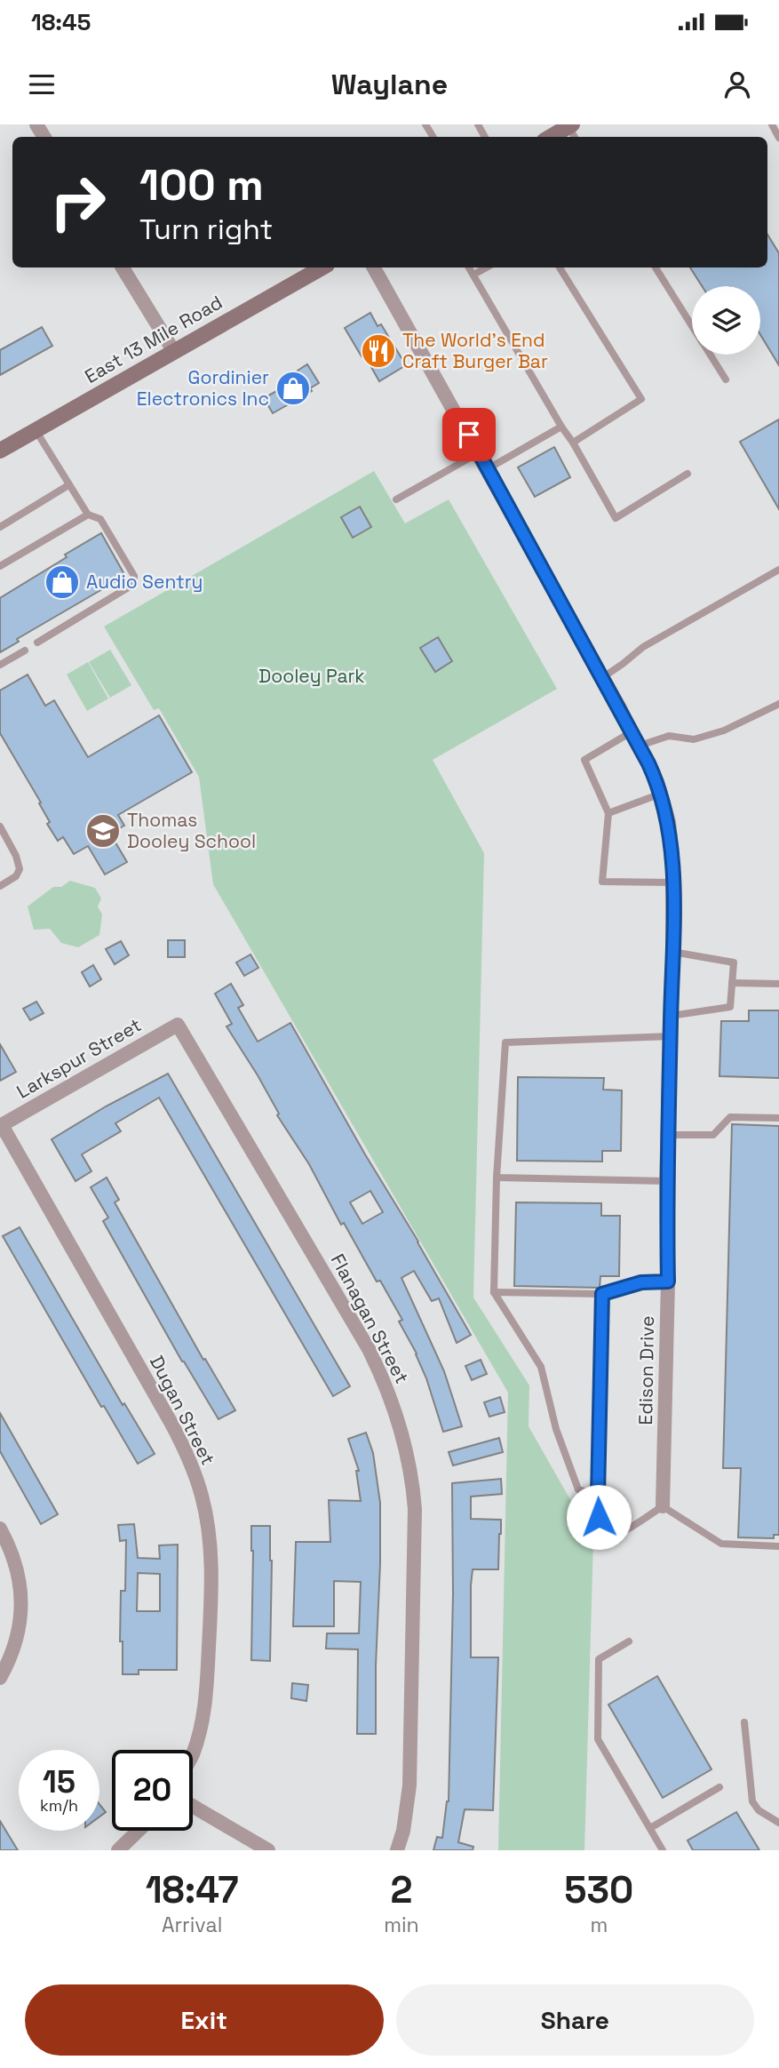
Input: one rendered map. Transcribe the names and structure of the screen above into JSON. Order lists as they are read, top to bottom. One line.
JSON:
{"streets":{"main road":["East 13 Mile Road"],"street":["Larkspur Street","Flanagan Street","Edison Drive","Dugan Street"]},"crossings":[["Larkspur Street","Flanagan Street"],["Larkspur Street","Dugan Street"]],"parks":["Dooley Park"],"places":{"restaurant":["The World's End Craft Burger Bar"],"shop":["Gordinier Electronics Inc","Audio Sentry"],"school or university":["Thomas Dooley School"]},"page":{"status":"18:45","header":"Waylane","turn":["100 m","Turn right"],"speed":"15 km/h","limit":"20","eta":["18:47","Arrival","2","min","530","m"],"buttons":["Exit","Share"]}}
